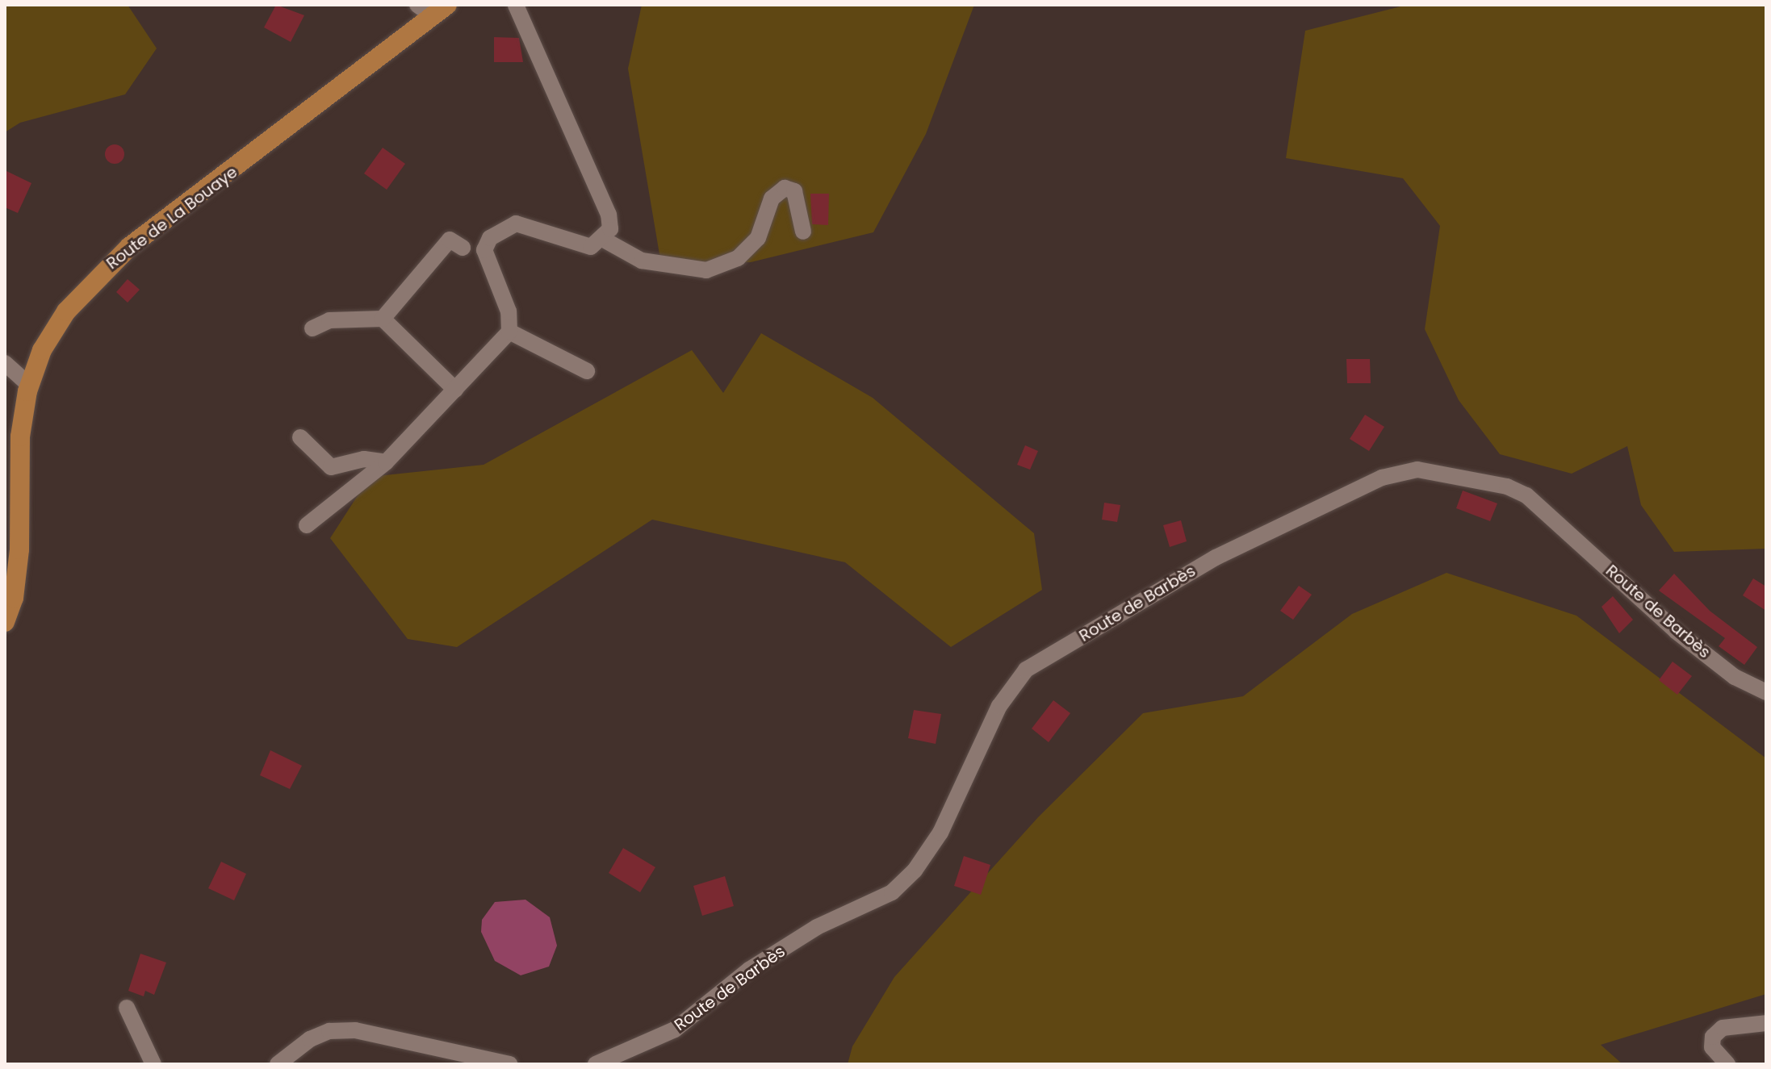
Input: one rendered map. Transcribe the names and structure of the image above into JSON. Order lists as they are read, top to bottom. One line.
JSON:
{"streets":{"main road":["Route de La Bouaye"],"street":["Route de Barbès"]}}
